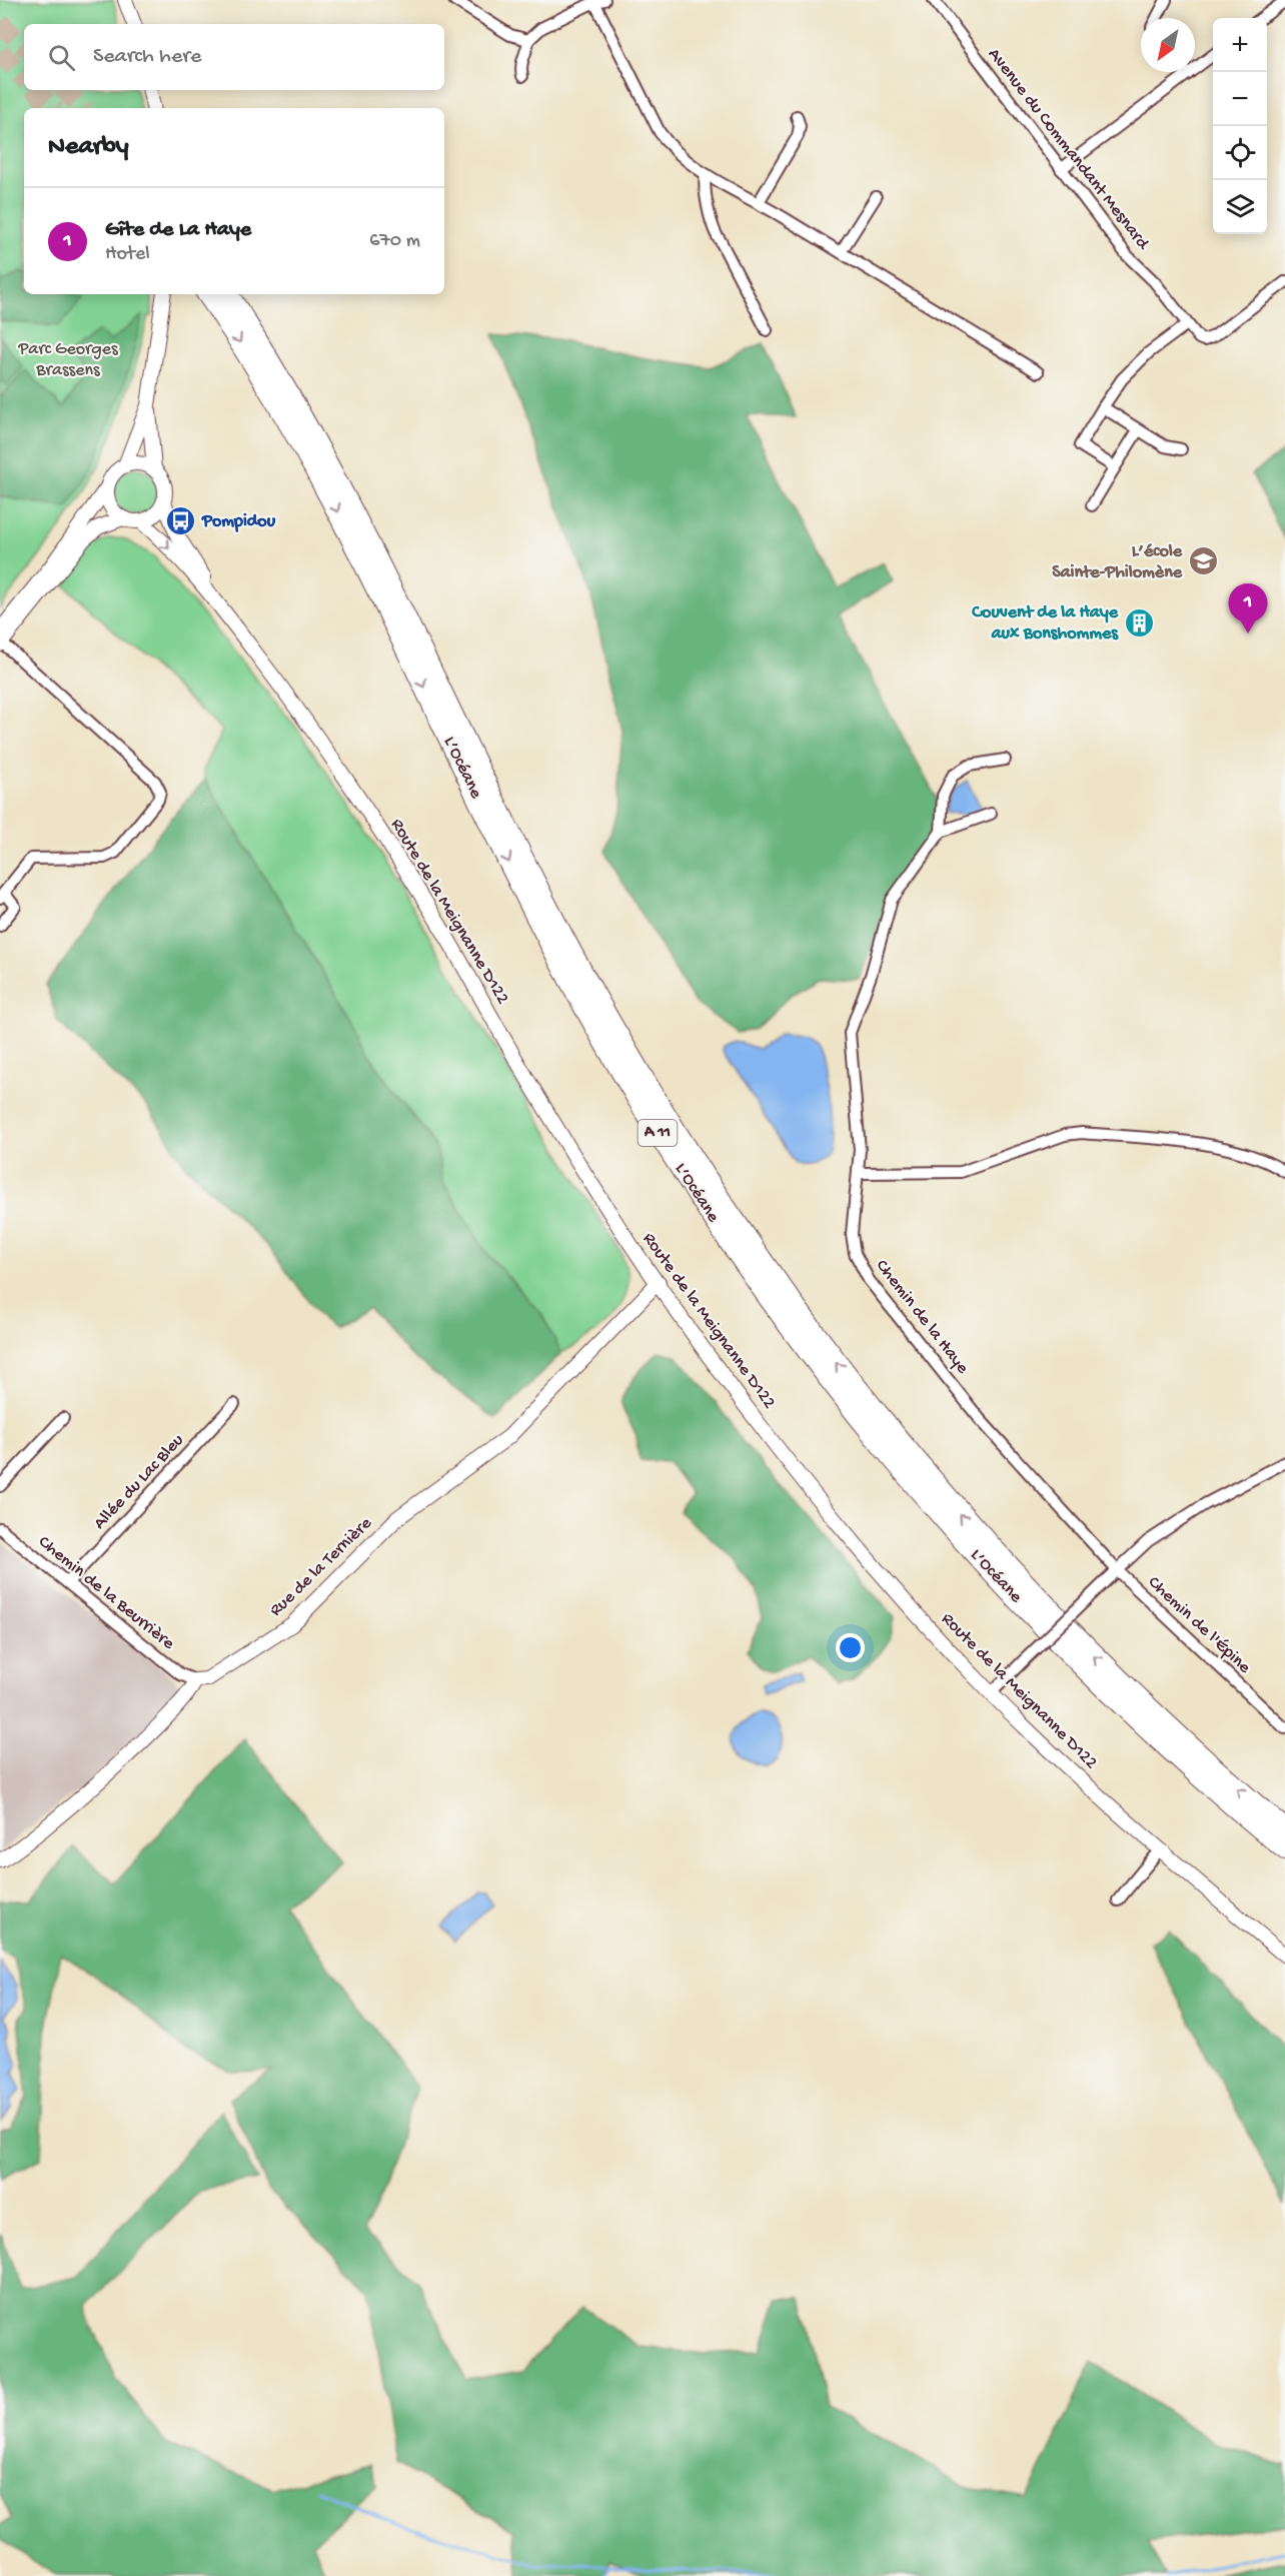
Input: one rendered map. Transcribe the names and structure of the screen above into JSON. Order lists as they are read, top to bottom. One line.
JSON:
{"streets":{"highway":["L’Océane","A 11"],"street":["Avenue du Commandant Mesnard","Route de la Meignanne D122","Chemin de la Haye","Allée du Lac Bleu","Rue de la Ternière","Chemin de la Beurrière","Chemin de l'Épine"]},"crossings":[["Route de la Meignanne D122","Rue de la Ternière"],["Chemin de la Haye","Chemin de l'Épine"],["Allée du Lac Bleu","Chemin de la Beurrière"],["Rue de la Ternière","Chemin de la Beurrière"]],"parks":["Parc Georges Brassens"],"places":{"bus stop":["Pompidou"],"school or university":["L’école Sainte-Philomène"],"building":["Couvent de la Haye aux Bonshommes"]},"north":"bottom left","page":{"map_buttons":["+","−"],"search":"Search here","heading":"Nearby","list":[{"mark":"1","name":"Gîte de La Haye","note":"Hotel","value":"670 m"}],"pins":"1"}}
